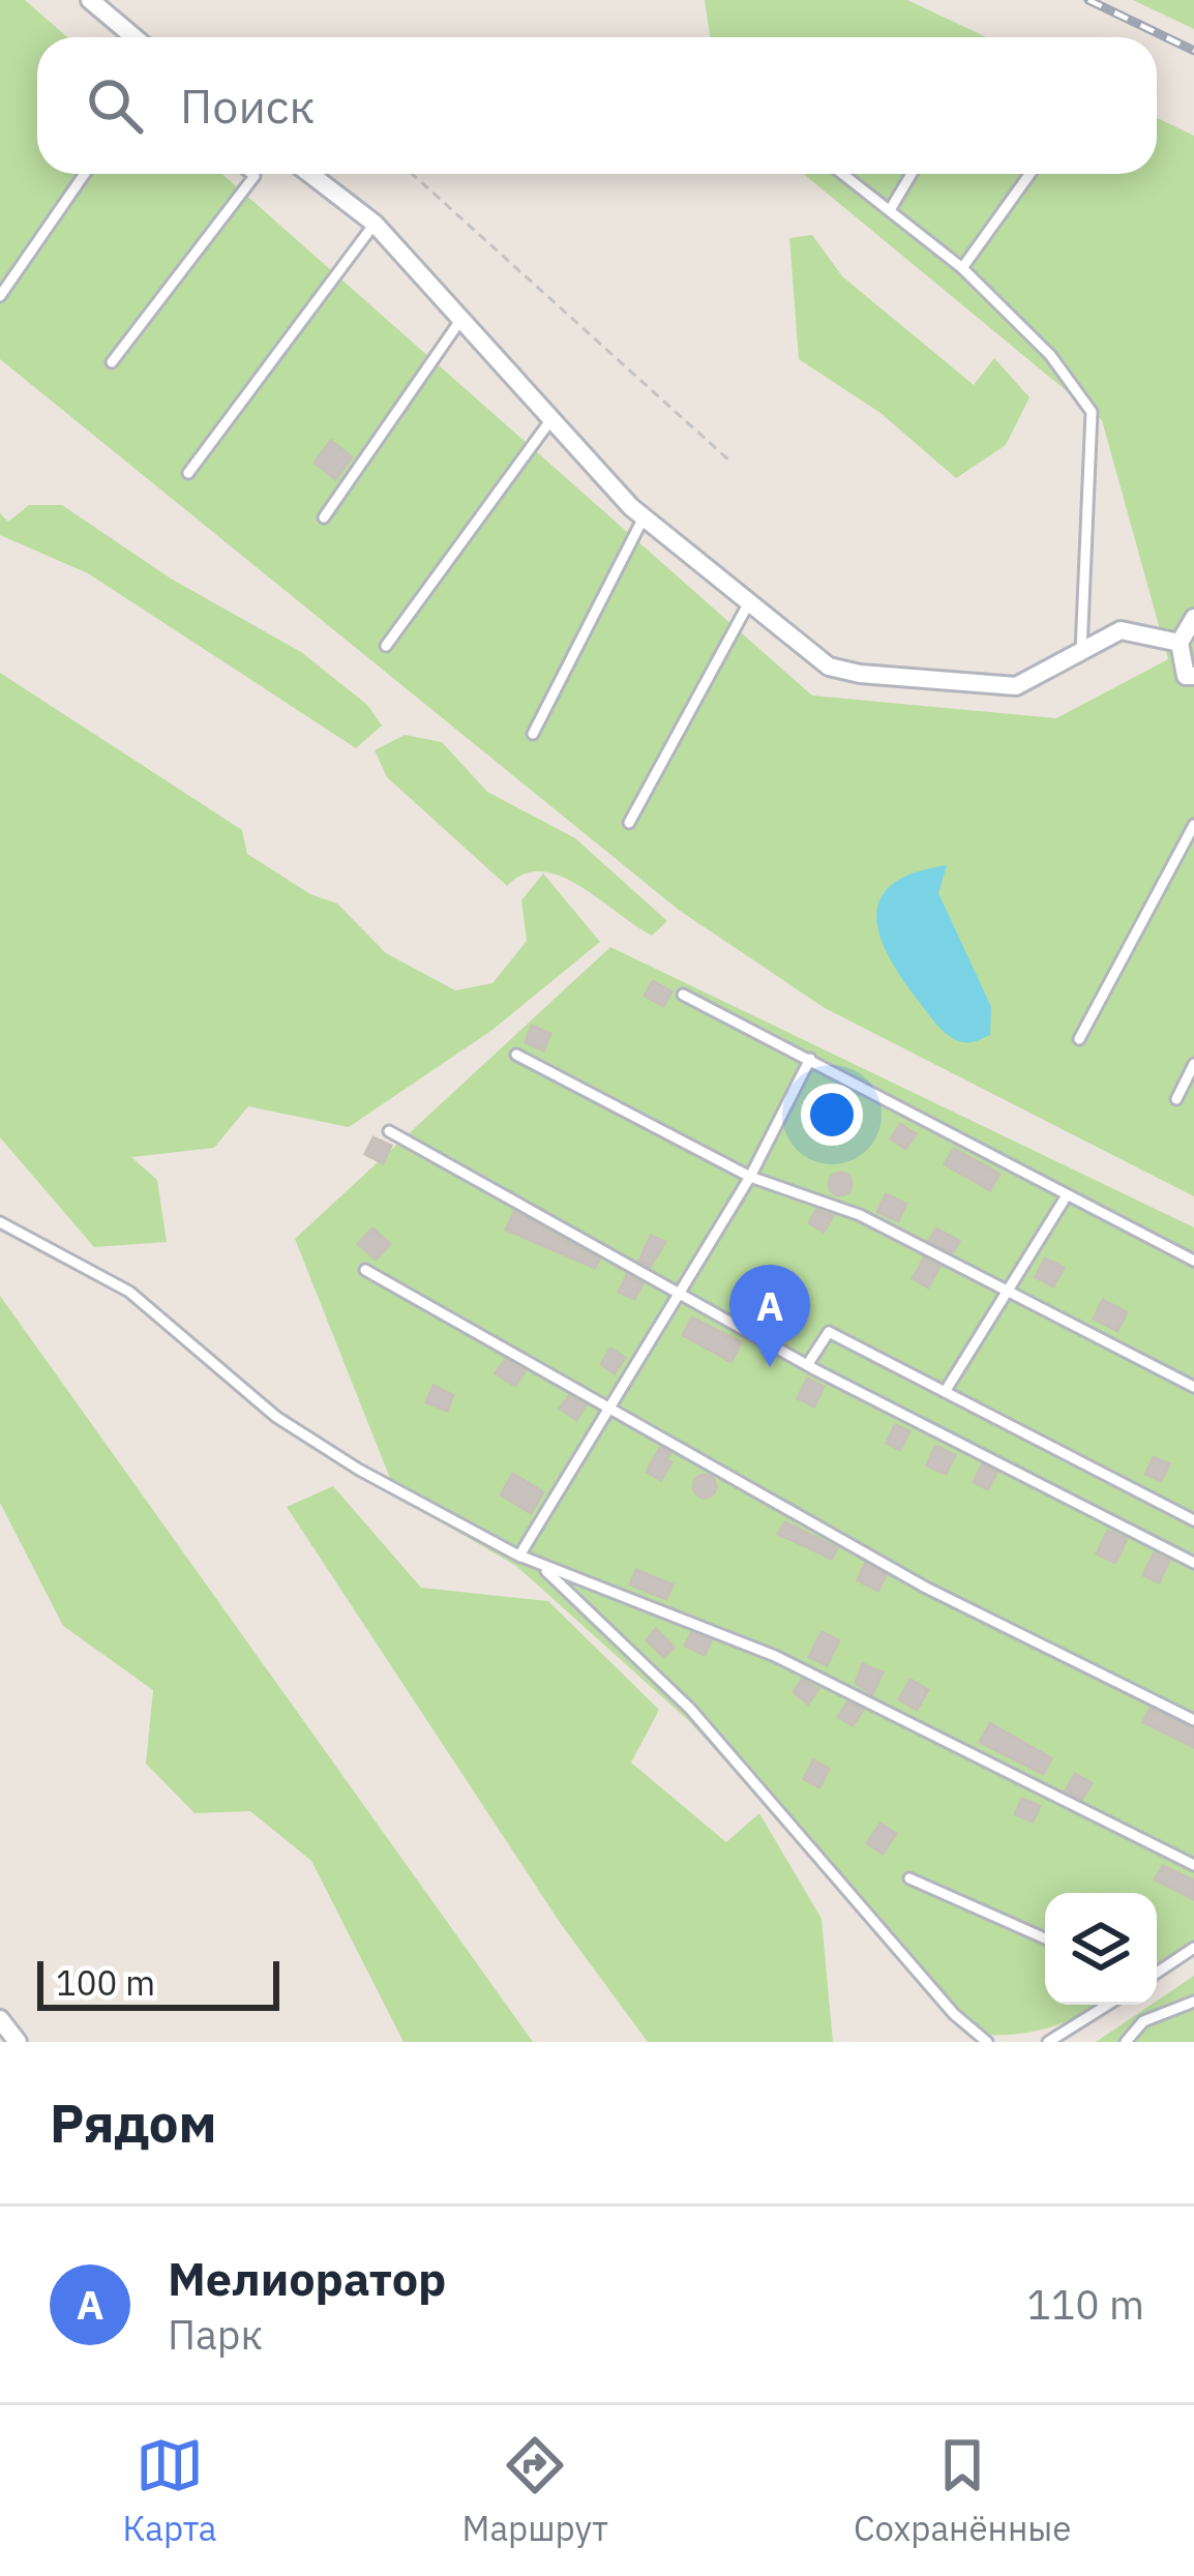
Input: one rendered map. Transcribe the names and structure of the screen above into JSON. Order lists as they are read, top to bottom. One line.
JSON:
{"scale_bar":"100 m","page":{"search":"Поиск","pins":"A","scale":"100 m","heading":"Рядом","list":[{"mark":"A","name":"Мелиоратор","note":"Парк","value":"110 m"}],"nav":["Карта","Маршрут","Сохранённые"]}}
